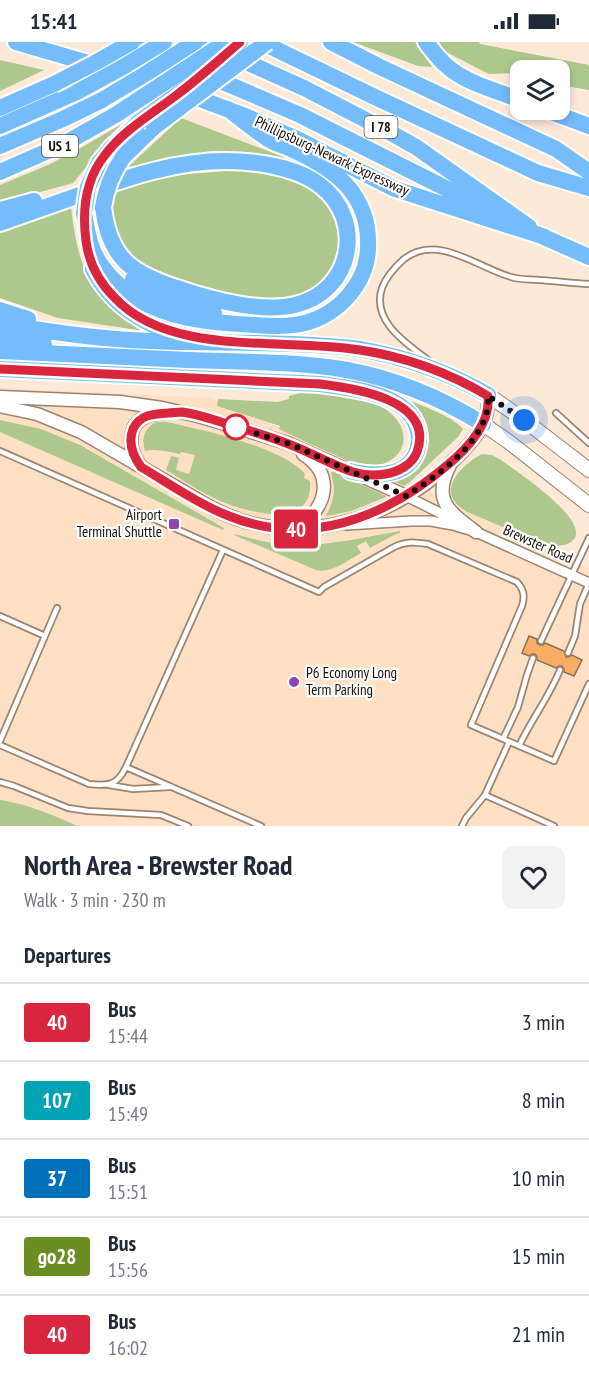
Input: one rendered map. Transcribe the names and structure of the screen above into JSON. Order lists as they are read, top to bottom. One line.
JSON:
{"streets":{"highway":["I 78","US 1","Phillipsburg-Newark Expressway"],"street":["Brewster Road"]},"crossings":[["I 78","Phillipsburg-Newark Expressway"]],"places":{"transit":["Airport Terminal Shuttle"],"other":["P6 Economy Long Term Parking"]},"lines":["bus line 40"],"page":{"status":"15:41","on_map":"40","heading":[["North Area - Brewster Road","Walk · 3 min · 230 m"],"Departures"],"list":[{"mark":"40","name":"Bus","note":"15:44","value":"3 min"},{"mark":"107","name":"Bus","note":"15:49","value":"8 min"},{"mark":"37","name":"Bus","note":"15:51","value":"10 min"},{"mark":"go28","name":"Bus","note":"15:56","value":"15 min"},{"mark":"40","name":"Bus","note":"16:02","value":"21 min"}]}}
